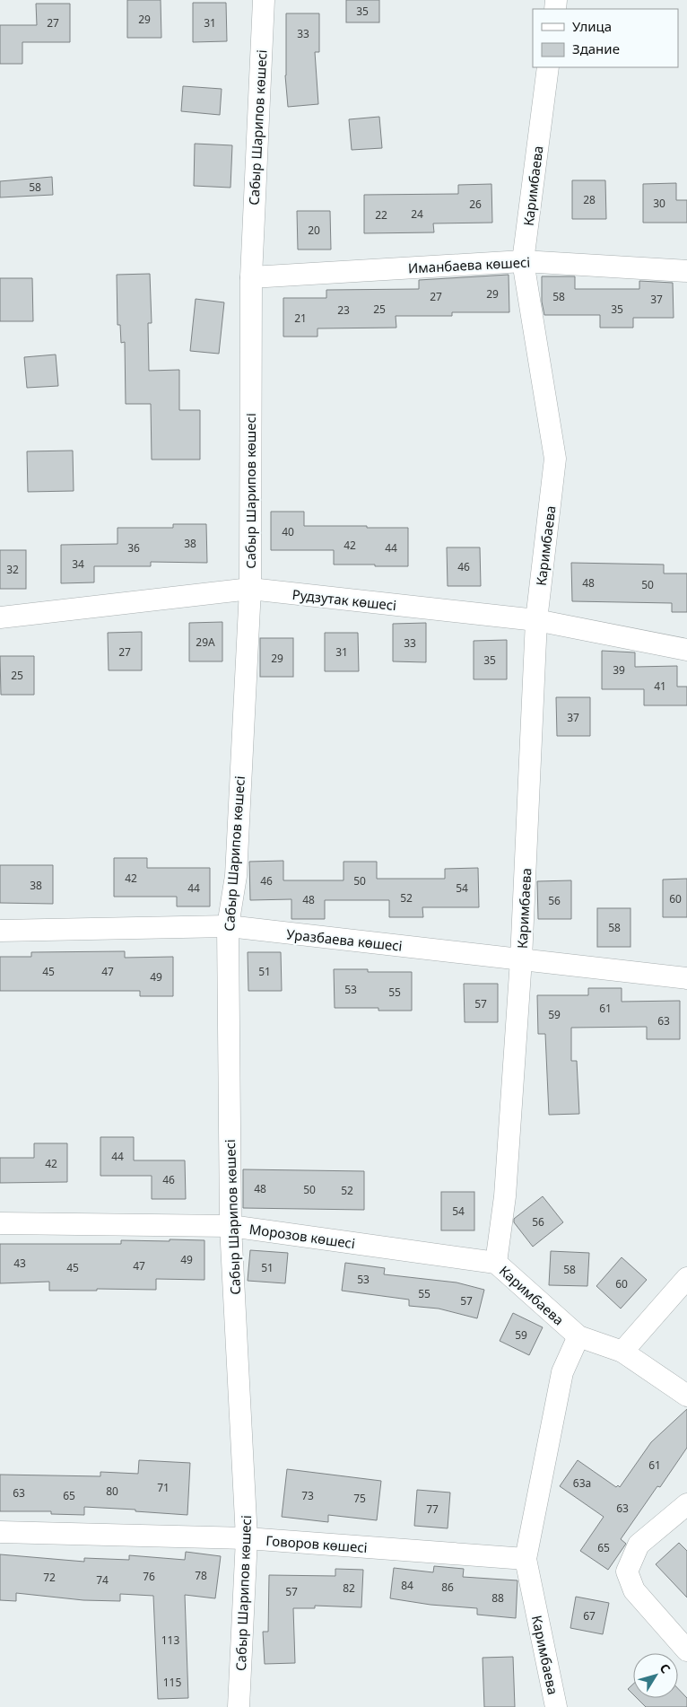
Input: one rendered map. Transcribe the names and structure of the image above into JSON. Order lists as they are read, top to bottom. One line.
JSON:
{"streets":{"street":["Сабыр Шарипов көшесі","Каримбаева","Иманбаева көшесі","Рудзутак көшесі","Уразбаева көшесі","Морозов көшесі","Говоров көшесі"]},"crossings":[["Сабыр Шарипов көшесі","Иманбаева көшесі"],["Сабыр Шарипов көшесі","Рудзутак көшесі"],["Сабыр Шарипов көшесі","Уразбаева көшесі"],["Сабыр Шарипов көшесі","Морозов көшесі"],["Сабыр Шарипов көшесі","Говоров көшесі"],["Каримбаева","Иманбаева көшесі"],["Каримбаева","Рудзутак көшесі"],["Каримбаева","Уразбаева көшесі"],["Каримбаева","Морозов көшесі"],["Каримбаева","Говоров көшесі"]],"house_numbers":["35","29","27","31","33","58","28","30","26","24","22","20","29","27","58","37","25","35","23","21","40","38","42","36","44","34","46","32","48","50","29А","33","27","31","29","35","39","25","41","37","42","46","50","38","44","54","52","60","48","56","58","45","47","51","49","53","55","57","61","59","63","44","42","46","48","50","52","54","56","49","43","47","45","51","58","53","60","55","57","59","61","63а","71","80","63","65","73","75","63","77","65","78","76","72","74","84","86","82","57","88","67","113","115"],"legend":["Улица","Здание"],"north":"top right"}
